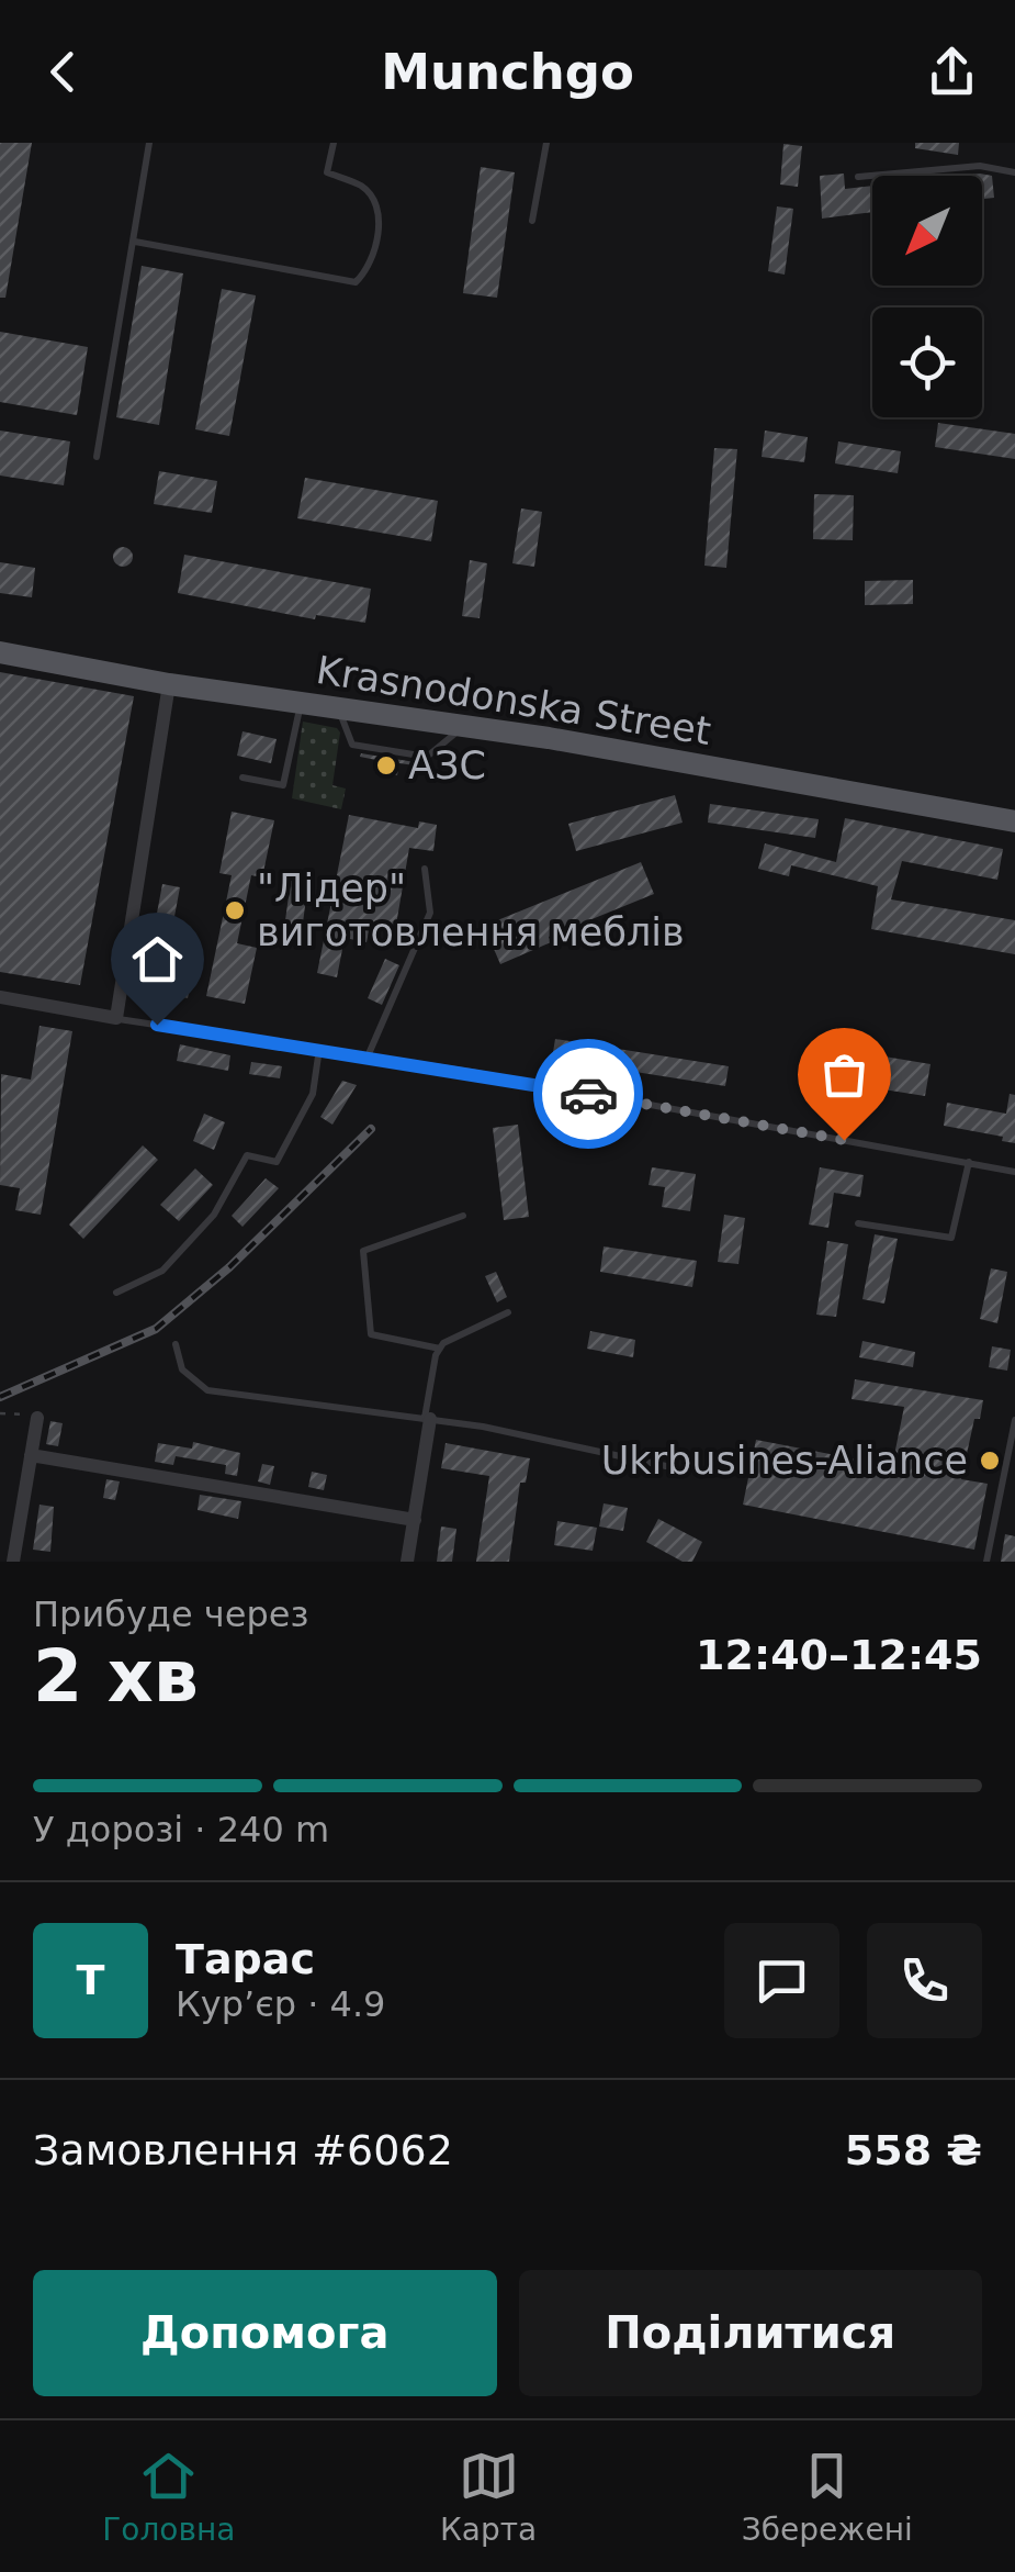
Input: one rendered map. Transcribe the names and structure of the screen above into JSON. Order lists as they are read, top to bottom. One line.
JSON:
{"streets":{"main road":["Krasnodonska Street"]},"places":["АЗС","\"Лідер\" виготовлення меблів","Ukrbusines-Aliance"],"north":"bottom left","page":{"header":"Munchgo","heading":["2 хв","Прибуде через","12:40–12:45"],"panel":["Тарас","Кур’єр · 4.9","Замовлення #6062","558 ₴"],"bar":"У дорозі · 240 m","round":"Т","buttons":["Допомога","Поділитися"],"tabs":["Головна","Карта","Збережені"]}}
